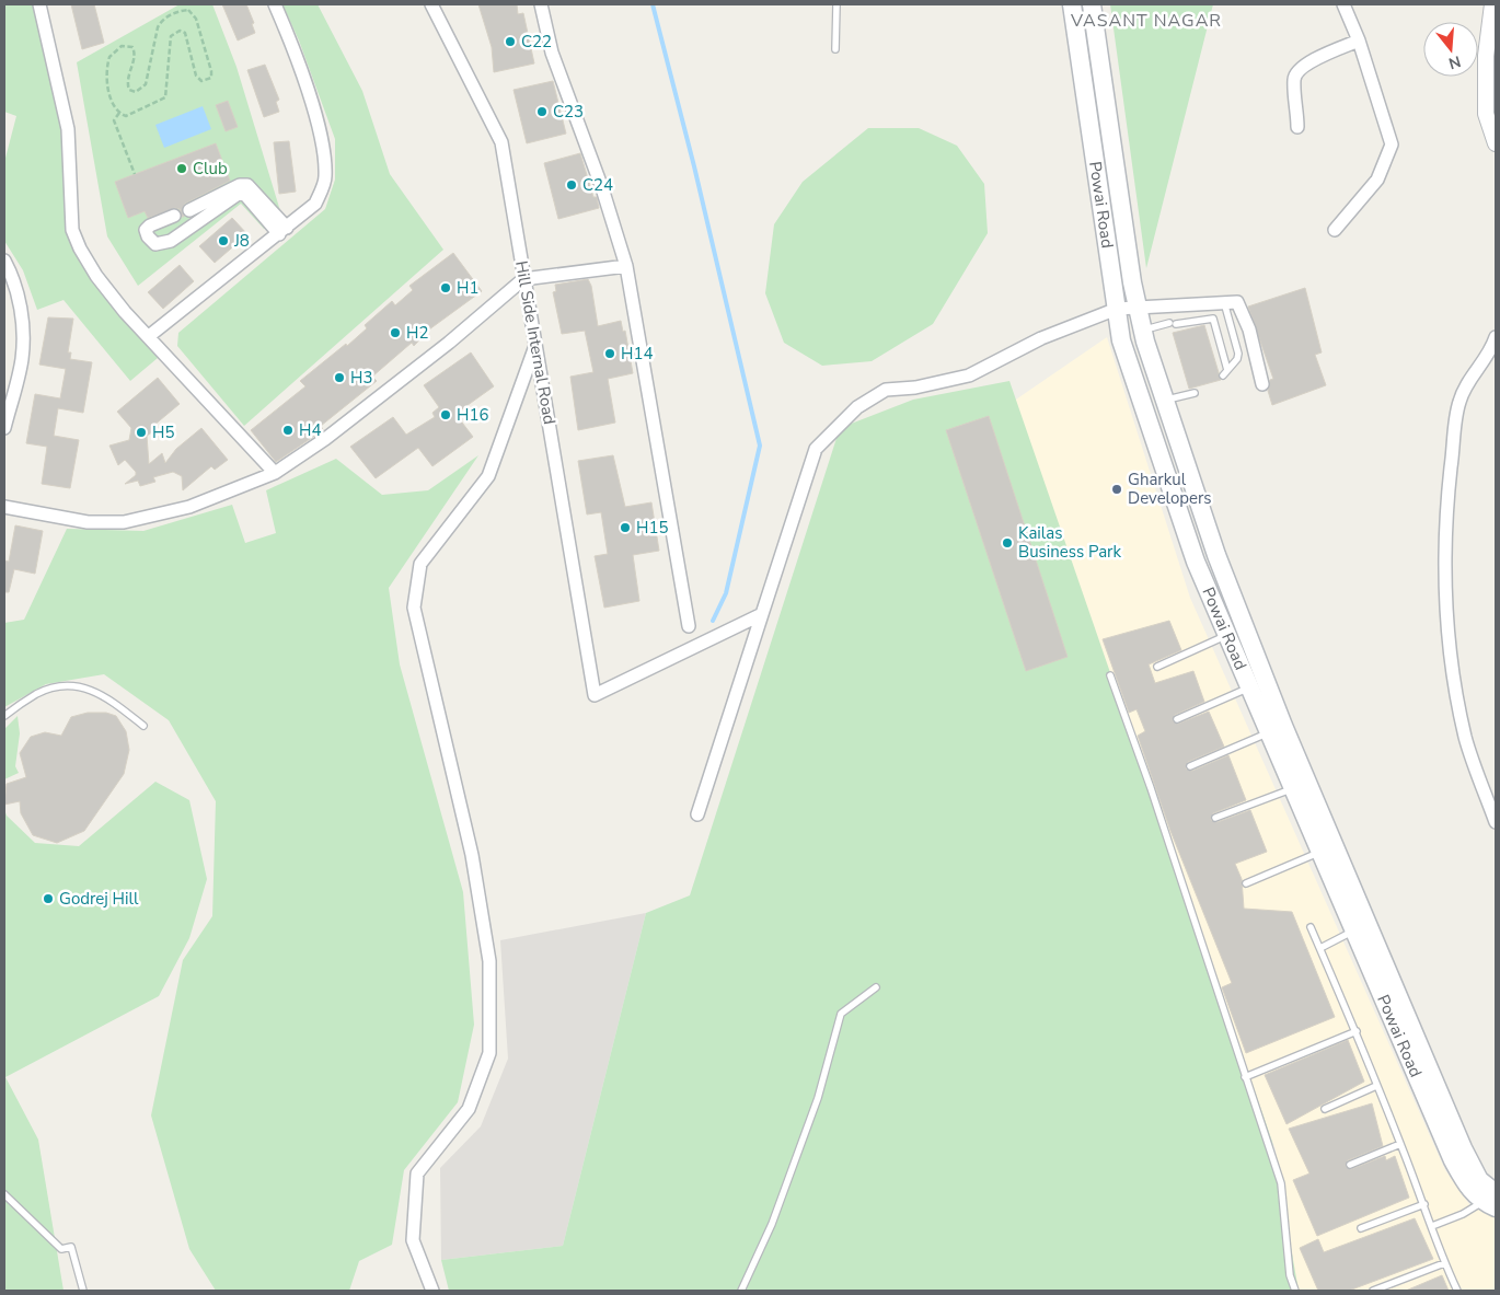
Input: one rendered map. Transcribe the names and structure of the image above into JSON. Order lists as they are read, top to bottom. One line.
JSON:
{"streets":{"main road":["Powai Road"],"street":["Hill Side Internal Road"]},"districts":["VASANT NAGAR"],"places":["C22","C23","Club","C24","J8","H1","H2","H14","H3","H16","H4","H5","Gharkul Developers","H15","Kailas Business Park","Godrej Hill"],"north":"bottom"}
